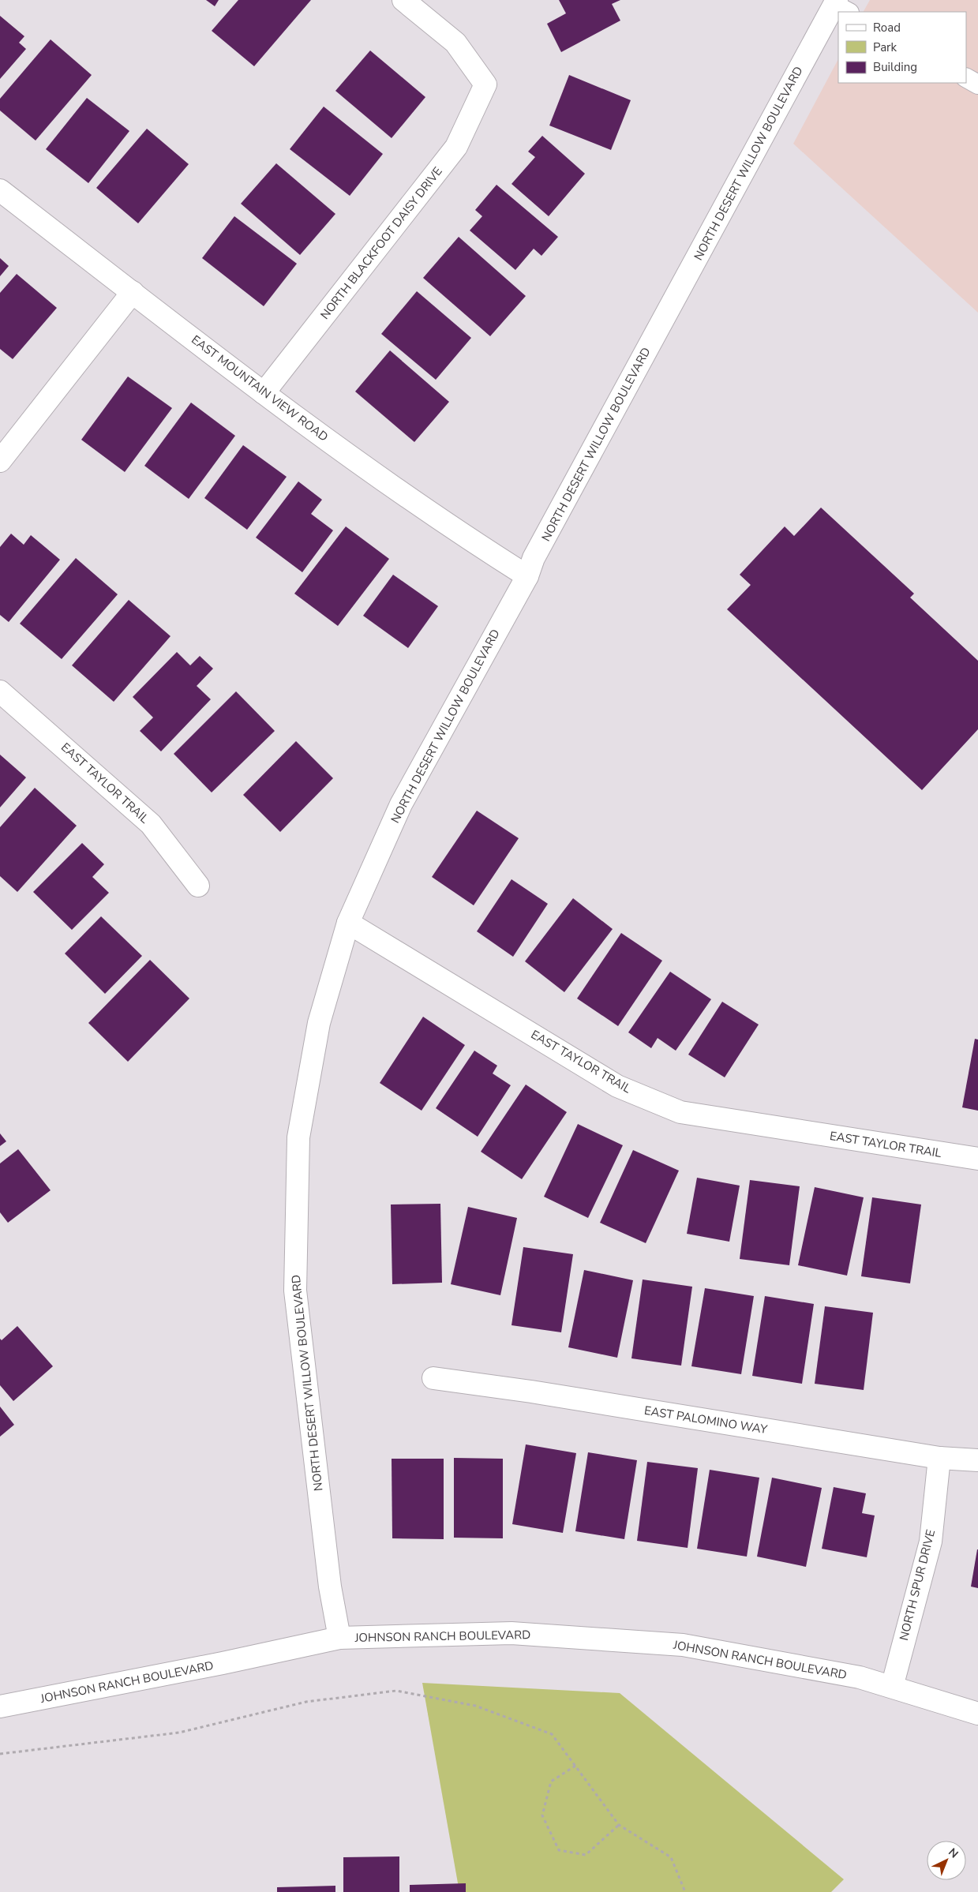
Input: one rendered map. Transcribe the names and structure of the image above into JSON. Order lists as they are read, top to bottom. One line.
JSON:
{"streets":{"street":["NORTH DESERT WILLOW BOULEVARD","NORTH BLACKFOOT DAISY DRIVE","EAST MOUNTAIN VIEW ROAD","EAST TAYLOR TRAIL","EAST PALOMINO WAY","NORTH SPUR DRIVE","JOHNSON RANCH BOULEVARD"]},"crossings":[["NORTH DESERT WILLOW BOULEVARD","EAST MOUNTAIN VIEW ROAD"],["NORTH DESERT WILLOW BOULEVARD","EAST TAYLOR TRAIL"],["NORTH DESERT WILLOW BOULEVARD","JOHNSON RANCH BOULEVARD"],["NORTH BLACKFOOT DAISY DRIVE","EAST MOUNTAIN VIEW ROAD"],["EAST PALOMINO WAY","NORTH SPUR DRIVE"],["NORTH SPUR DRIVE","JOHNSON RANCH BOULEVARD"]],"legend":["Road","Park","Building"],"north":"top right"}
